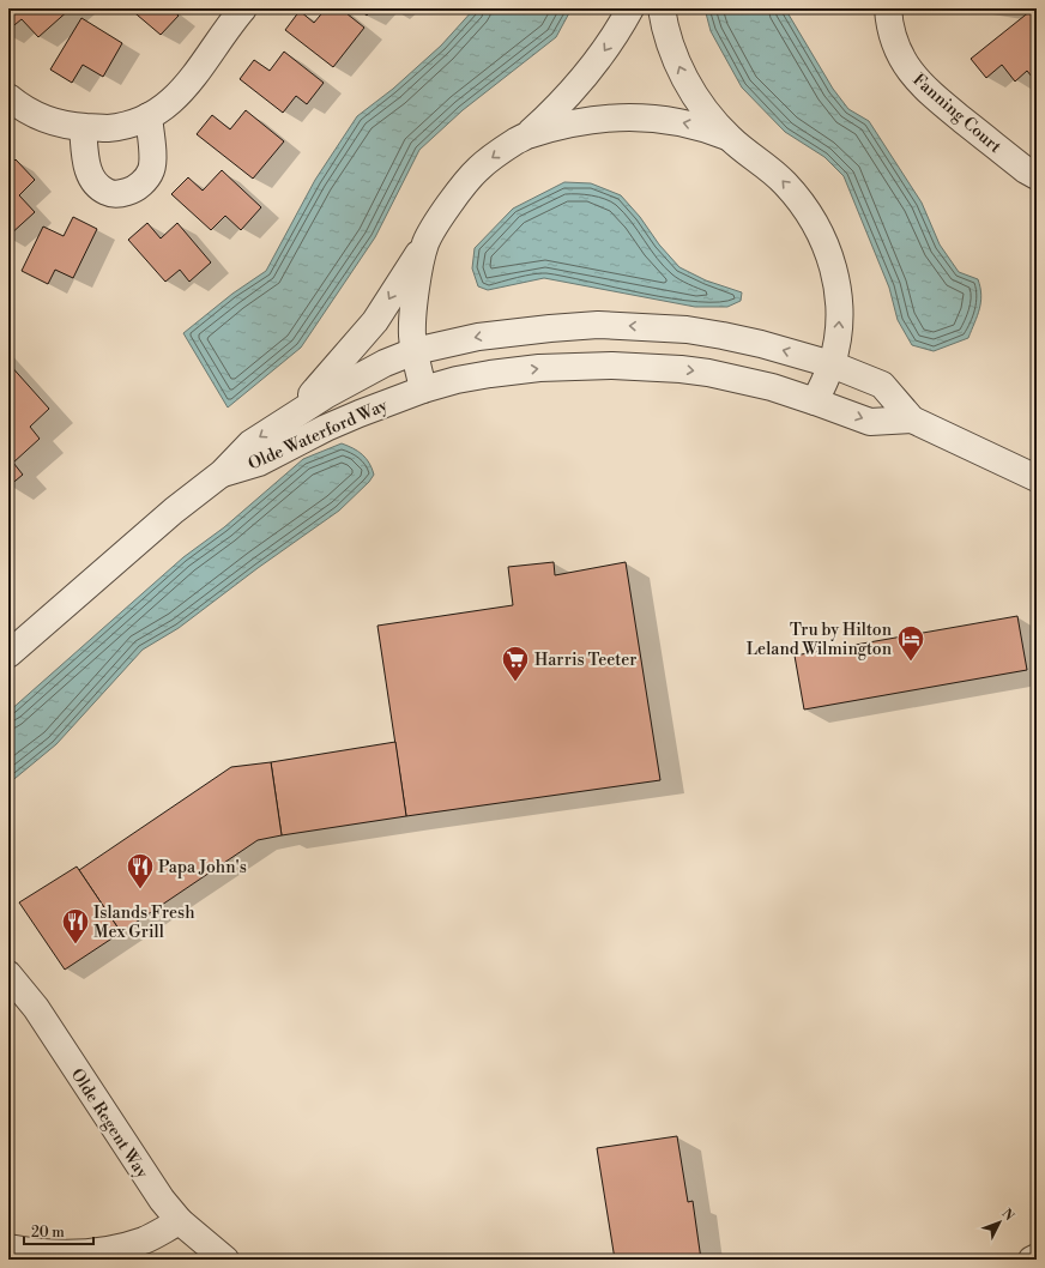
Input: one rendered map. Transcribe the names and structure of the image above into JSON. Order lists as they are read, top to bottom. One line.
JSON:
{"streets":{"street":["Fanning Court","Olde Waterford Way","Olde Regent Way"]},"places":{"hotel":["Tru by Hilton Leland Wilmington"],"supermarket":["Harris Teeter"],"restaurant":["Papa John's","Islands Fresh Mex Grill"]},"scale_bar":"20 m","north":"top right"}
